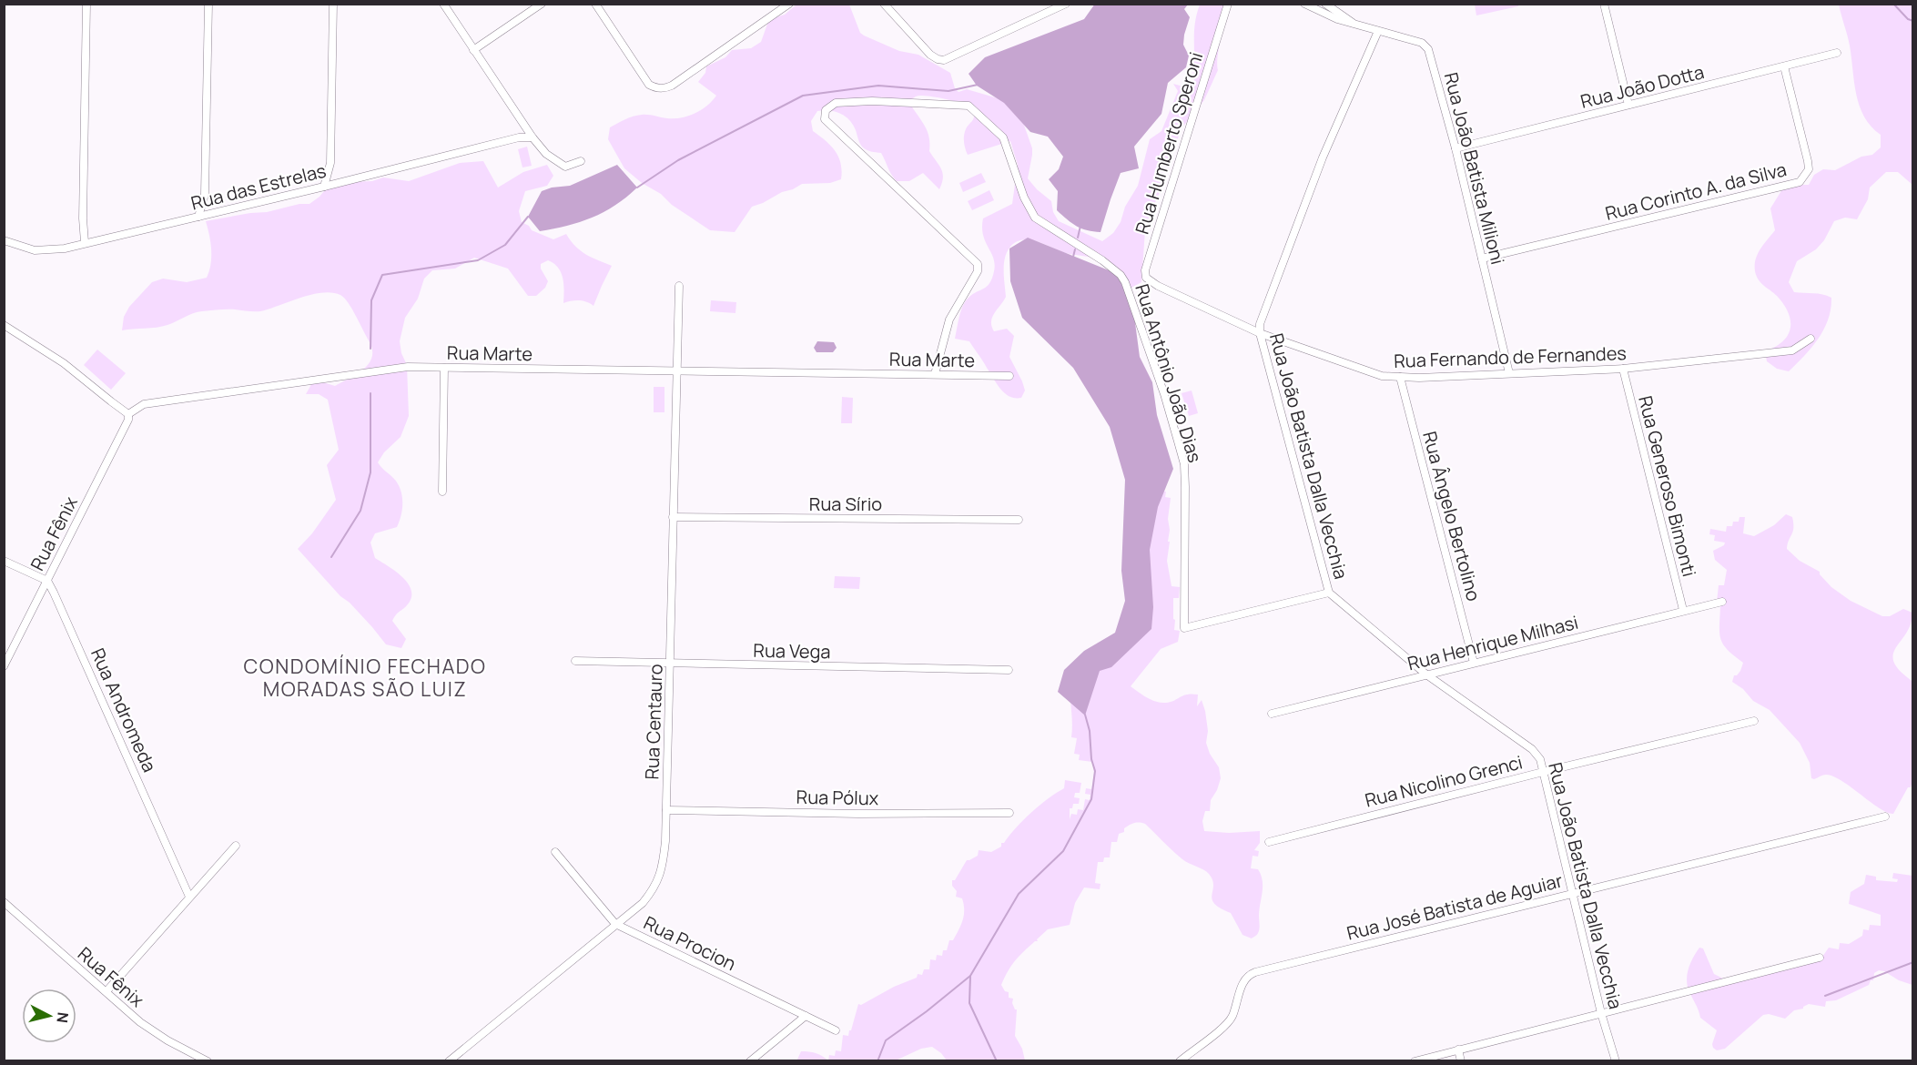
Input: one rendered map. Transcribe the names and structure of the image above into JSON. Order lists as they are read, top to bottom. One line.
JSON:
{"streets":{"street":["Rua João Dotta","Rua Humberto Speroni","Rua João Batista Milioni","Rua das Estrelas","Rua Corinto A. da Silva","Rua Marte","Rua Fernando de Fernandes","Rua Antônio João Dias","Rua João Batista Dalla Vecchia","Rua Generoso Bimonti","Rua Sírio","Rua Ângelo Bertolino","Rua Fênix","Rua Henrique Milhasi","Rua Vega","Rua Andromeda","Rua Centauro","Rua Nicolino Grenci","Rua Pólux","Rua José Batista de Aguiar","Rua Procion"]},"crossings":[["Rua João Dotta","Rua João Batista Milioni"],["Rua João Dotta","Rua Corinto A. da Silva"],["Rua Humberto Speroni","Rua Fernando de Fernandes"],["Rua João Batista Milioni","Rua Corinto A. da Silva"],["Rua João Batista Milioni","Rua Fernando de Fernandes"],["Rua João Batista Milioni","Rua João Batista Dalla Vecchia"],["Rua Marte","Rua Antônio João Dias"],["Rua Marte","Rua Fênix"],["Rua Marte","Rua Centauro"],["Rua Fernando de Fernandes","Rua João Batista Dalla Vecchia"],["Rua Fernando de Fernandes","Rua Generoso Bimonti"],["Rua Fernando de Fernandes","Rua Ângelo Bertolino"],["Rua Antônio João Dias","Rua João Batista Dalla Vecchia"],["Rua João Batista Dalla Vecchia","Rua Henrique Milhasi"],["Rua João Batista Dalla Vecchia","Rua Nicolino Grenci"],["Rua João Batista Dalla Vecchia","Rua José Batista de Aguiar"],["Rua Generoso Bimonti","Rua Henrique Milhasi"],["Rua Sírio","Rua Centauro"],["Rua Ângelo Bertolino","Rua Henrique Milhasi"],["Rua Fênix","Rua Andromeda"],["Rua Vega","Rua Centauro"],["Rua Centauro","Rua Pólux"],["Rua Centauro","Rua Procion"]],"districts":["CONDOMÍNIO FECHADO MORADAS SÃO LUIZ"],"north":"right"}
